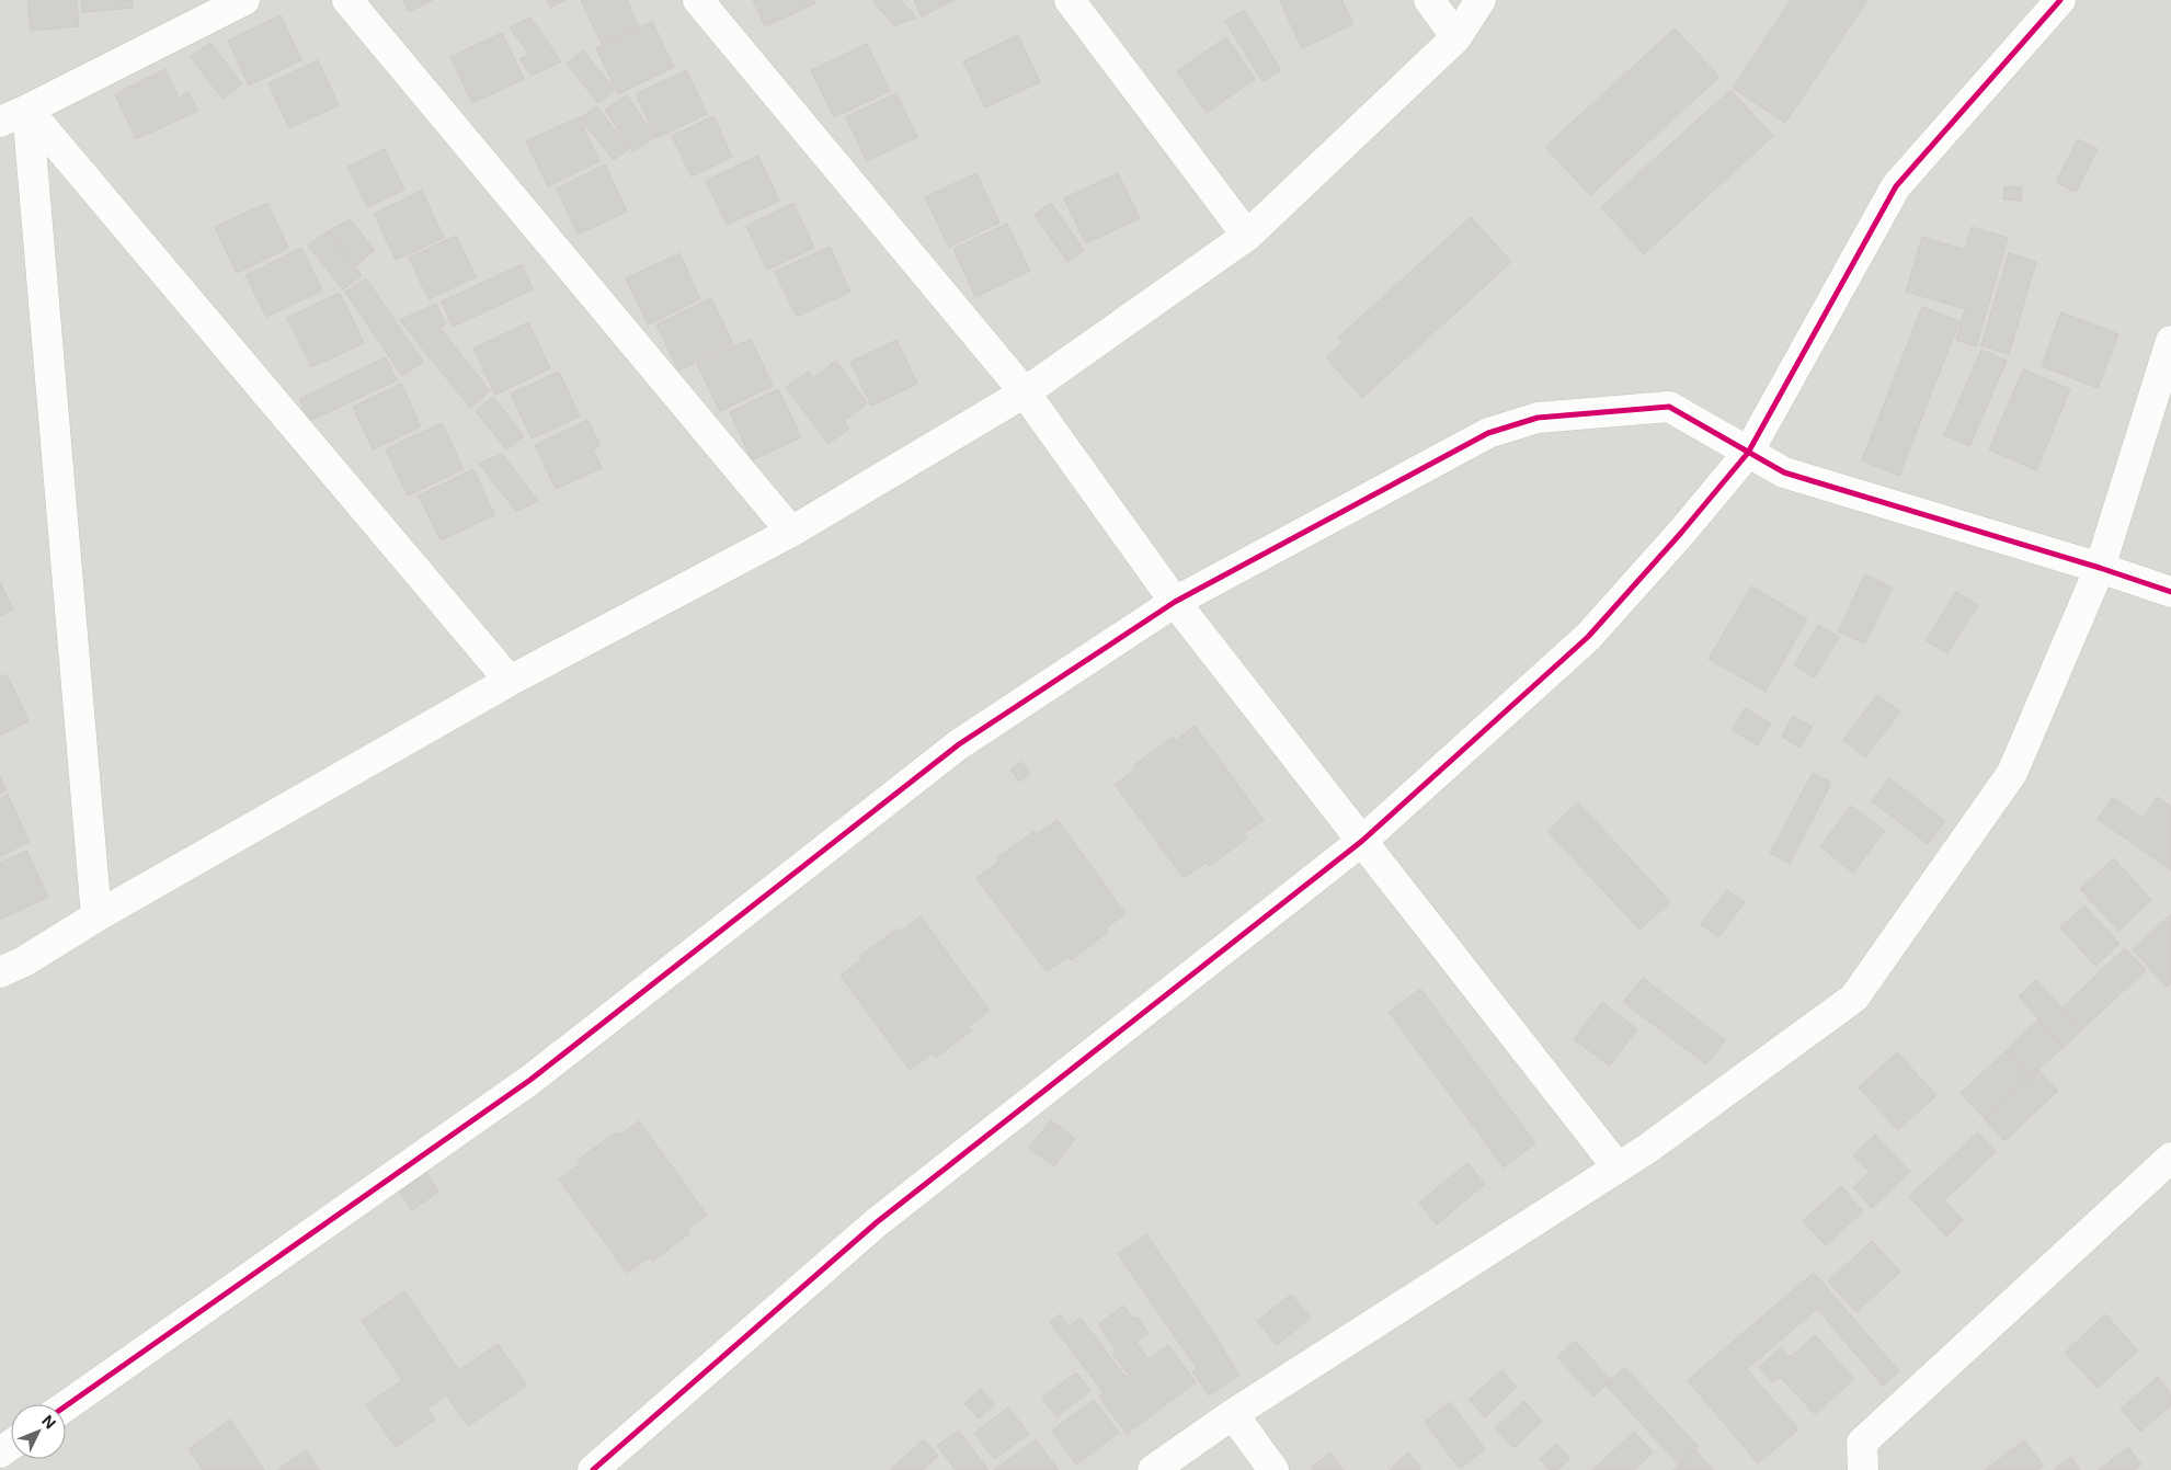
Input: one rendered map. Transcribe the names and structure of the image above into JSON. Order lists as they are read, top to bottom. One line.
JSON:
{"north":"top right"}
